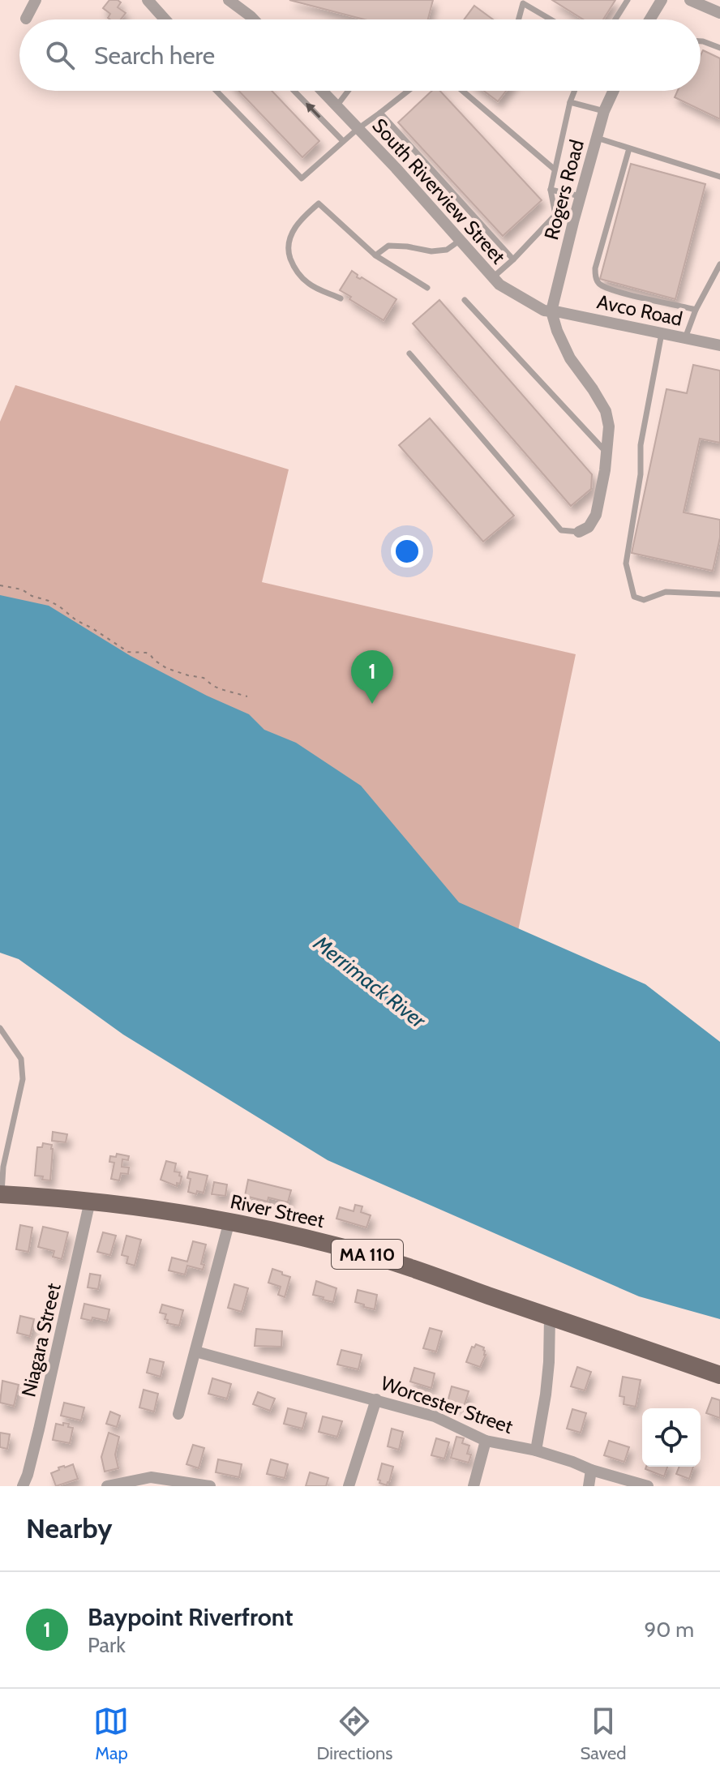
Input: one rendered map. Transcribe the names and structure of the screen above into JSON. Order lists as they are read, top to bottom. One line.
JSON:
{"streets":{"main road":["River Street","MA 110"],"street":["Rogers Road","South Riverview Street","Avco Road","Niagara Street","Worcester Street"]},"crossings":[["Rogers Road","South Riverview Street"],["Rogers Road","Avco Road"],["South Riverview Street","Avco Road"],["River Street","Niagara Street"]],"water":["Merrimack River"],"page":{"search":"Search here","pins":"1","heading":"Nearby","list":[{"mark":"1","name":"Baypoint Riverfront","note":"Park","value":"90 m"}],"nav":["Map","Directions","Saved"]}}
